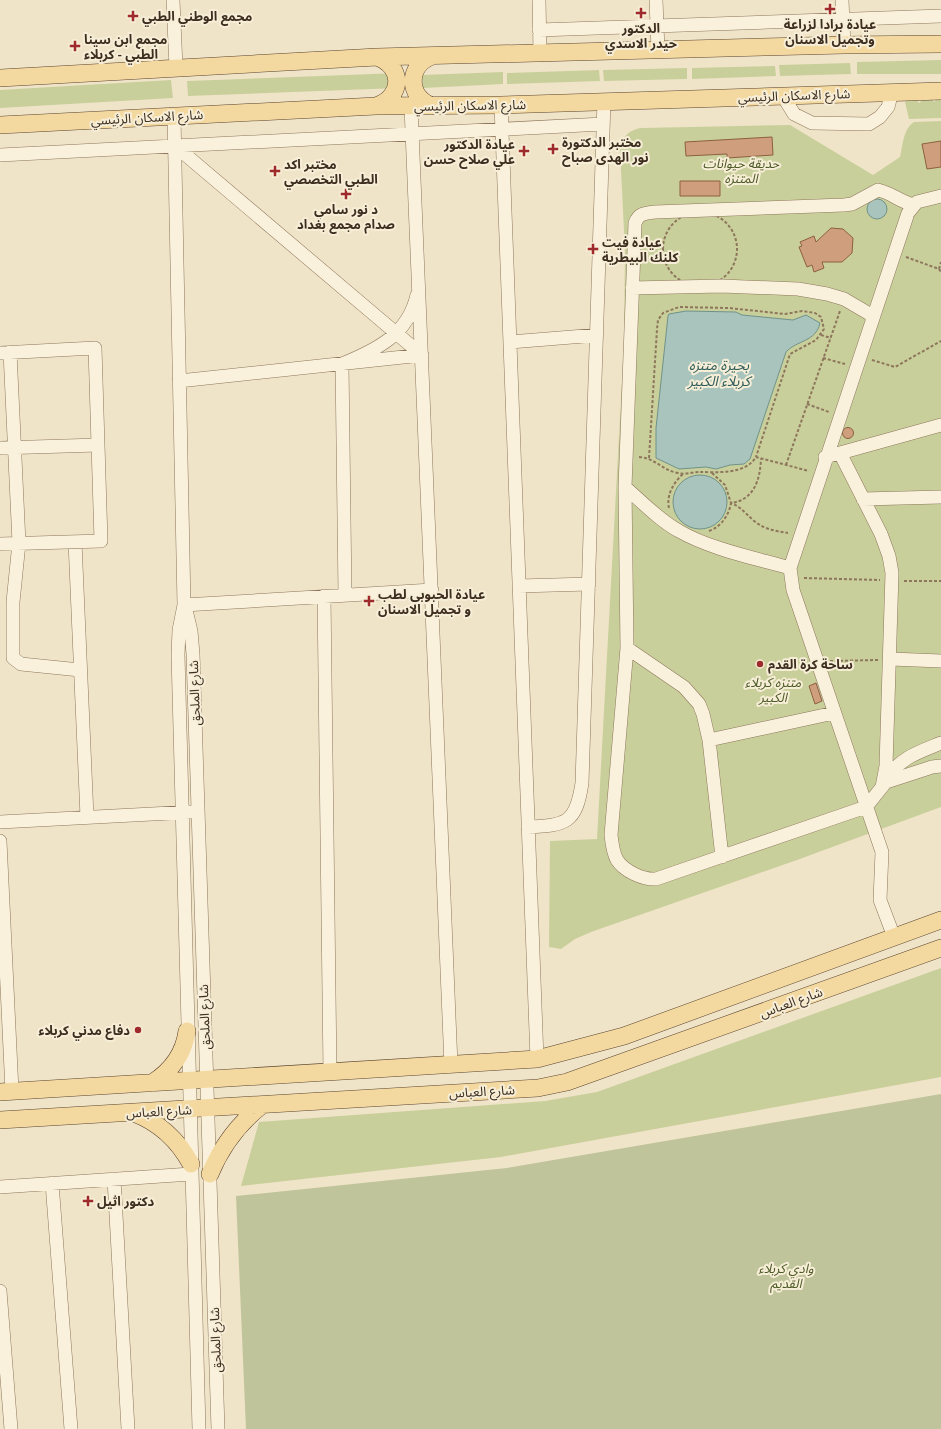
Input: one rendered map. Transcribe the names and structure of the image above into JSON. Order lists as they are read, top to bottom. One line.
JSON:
{"streets":{"main road":["شارع الاسكان الرئيسي","شارع العباس"],"street":["شارع الملحق"]},"crossings":[["شارع الملحق","شارع العباس"]],"water":["بحيرة متنزه كربلاء الكبير"],"parks":["حديقة حيوانات المتنزه","متنزه كربلاء الكبير","وادي كربلاء القديم"],"places":{"health":["عيادة برادا لزراعة وتجميل الاسنان","الدكتور حيدر الاسدي","مجمع الوطني الطبي","مجمع ابن سينا الطبي - كربلاء","مختبر الدكتورة نور الهدى صباح","عيادة الدكتور علي صلاح حسن","مختبر اكد الطبي التخصصي","د نور سامي صدام مجمع بغداد","عيادة فيت كلنك البيطرية","عيادة الحبوبي لطب و تجميل الاسنان","دكتور اثيل"],"other":["ساحة كرة القدم","دفاع مدني كربلاء"]}}
